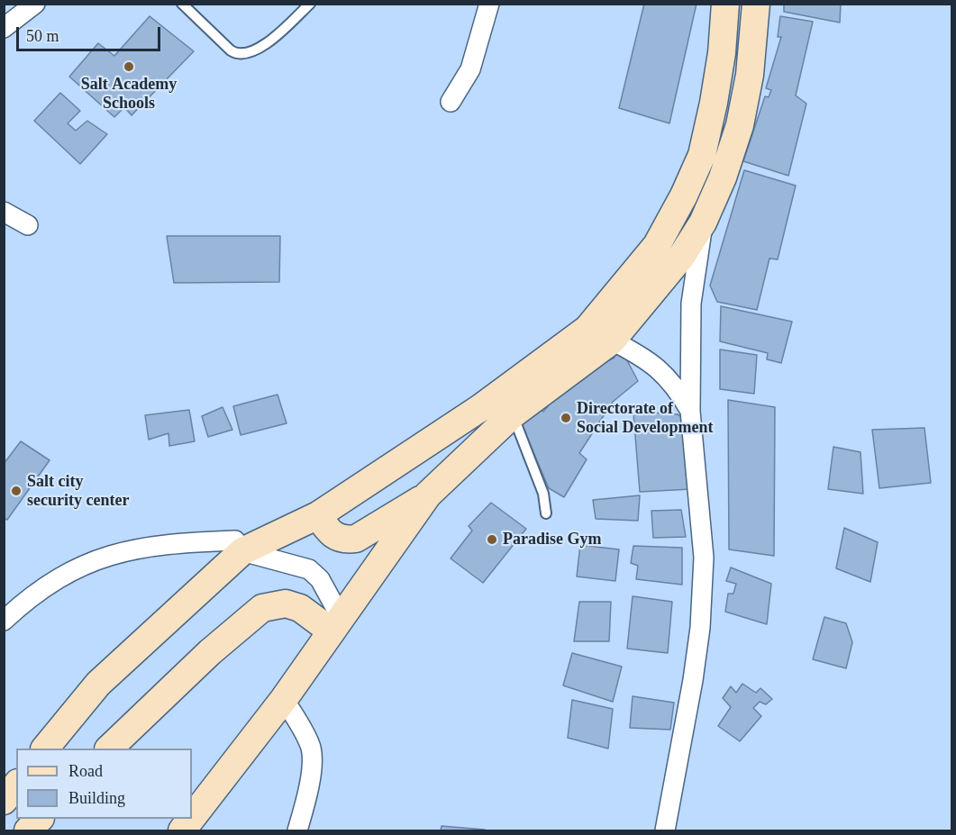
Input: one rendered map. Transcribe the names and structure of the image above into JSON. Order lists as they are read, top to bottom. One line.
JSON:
{"places":["Salt Academy Schools","Directorate of Social Development","Salt city security center","Paradise Gym"],"legend":["Road","Building"],"scale_bar":"50 m"}
